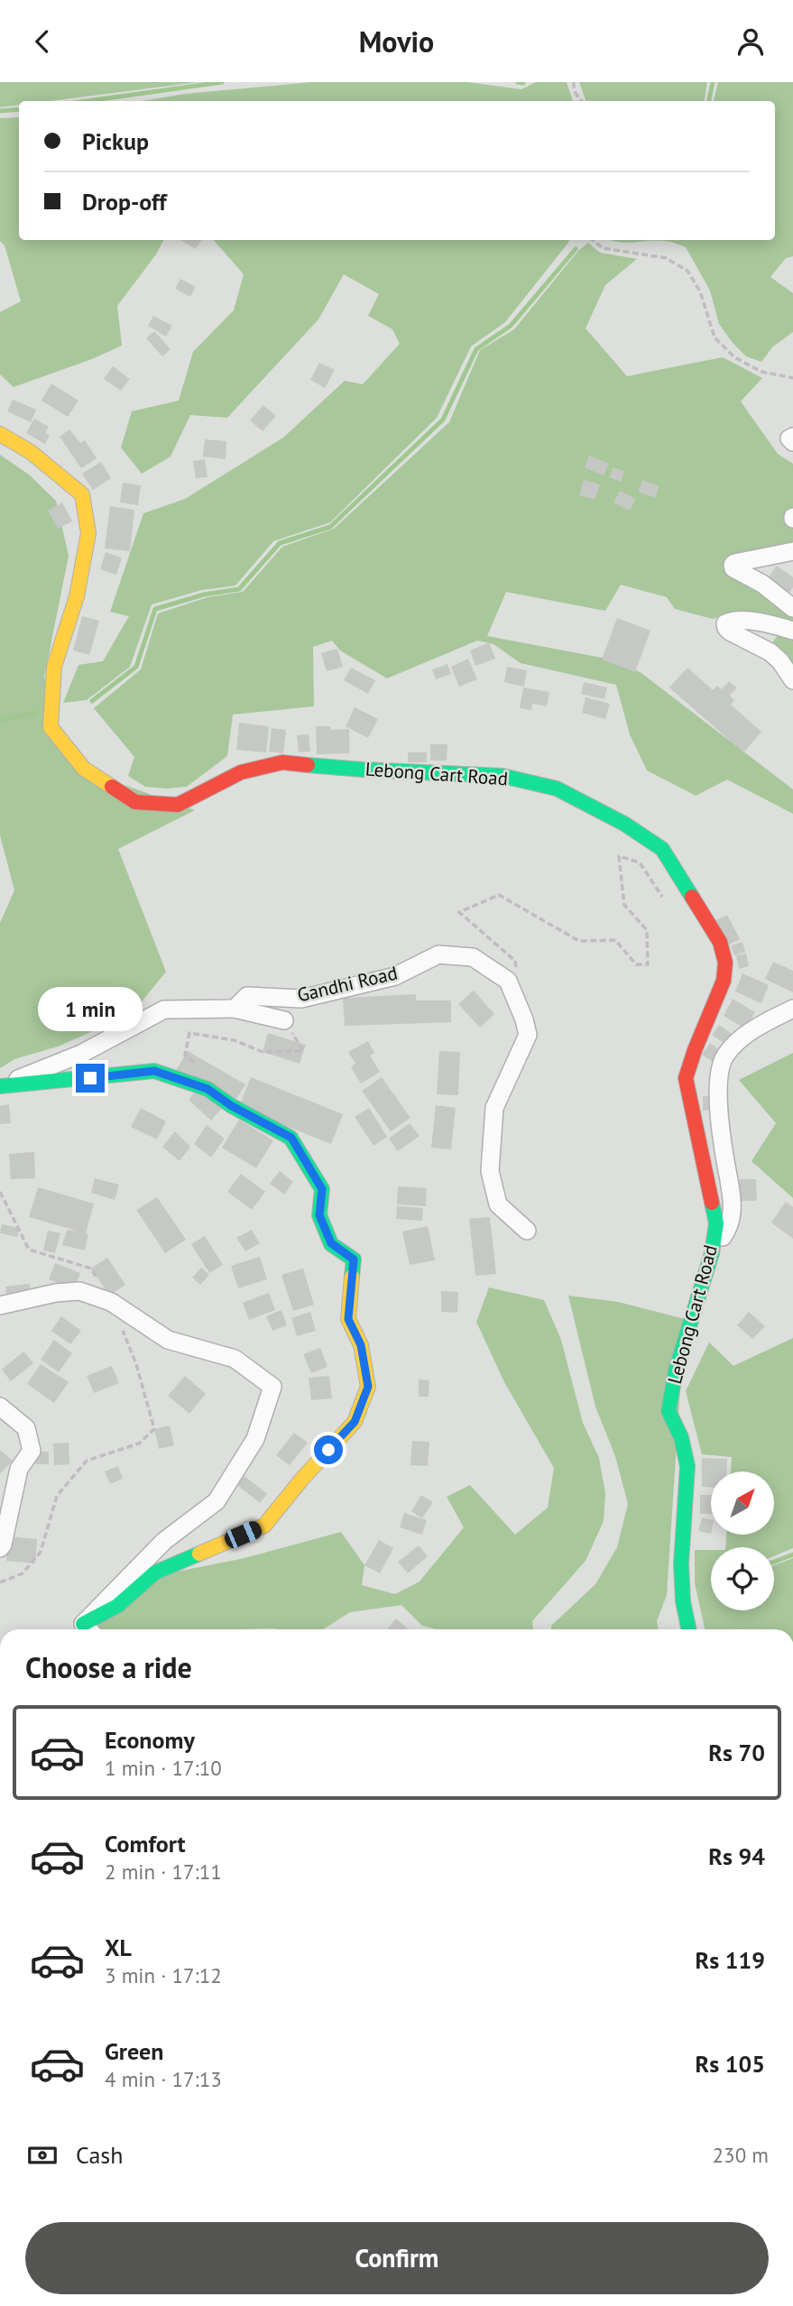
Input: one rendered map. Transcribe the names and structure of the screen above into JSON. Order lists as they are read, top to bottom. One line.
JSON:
{"streets":{"main road":["Lebong Cart Road"],"street":["Gandhi Road"]},"north":"top right","page":{"header":"Movio","banner":["Pickup","Drop-off"],"bubble":"1 min","heading":"Choose a ride","list":[{"name":"Economy","note":"1 min · 17:10","value":"Rs 70"},{"name":"Comfort","note":"2 min · 17:11","value":"Rs 94"},{"name":"XL","note":"3 min · 17:12","value":"Rs 119"},{"name":"Green","note":"4 min · 17:13","value":"Rs 105"}],"pay":["Cash","230 m"],"buttons":"Confirm"}}
